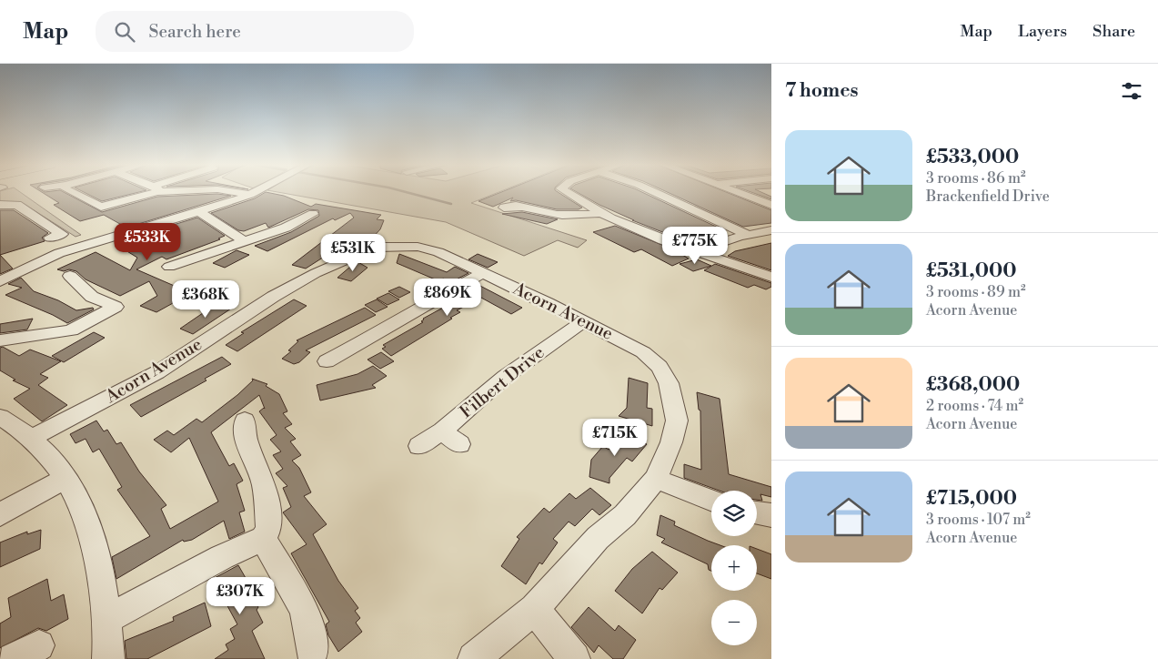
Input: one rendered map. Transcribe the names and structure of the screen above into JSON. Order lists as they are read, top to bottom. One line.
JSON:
{"streets":{"street":["Acorn Avenue","Filbert Drive"]},"crossings":[["Acorn Avenue","Filbert Drive"]],"page":{"header":"Map","search":"Search here","nav":["Map","Layers","Share"],"heading":"7 homes","list":[{"name":"£533,000","note":"3 rooms · 86 m² · Brackenfield Drive"},{"name":"£531,000","note":"3 rooms · 89 m² · Acorn Avenue"},{"name":"£368,000","note":"2 rooms · 74 m² · Acorn Avenue"},{"name":"£715,000","note":"3 rooms · 107 m² · Acorn Avenue"}],"price":["£533K","£775K","£531K","£869K","£368K","£715K","£307K"],"map_buttons":["+","−"]}}
